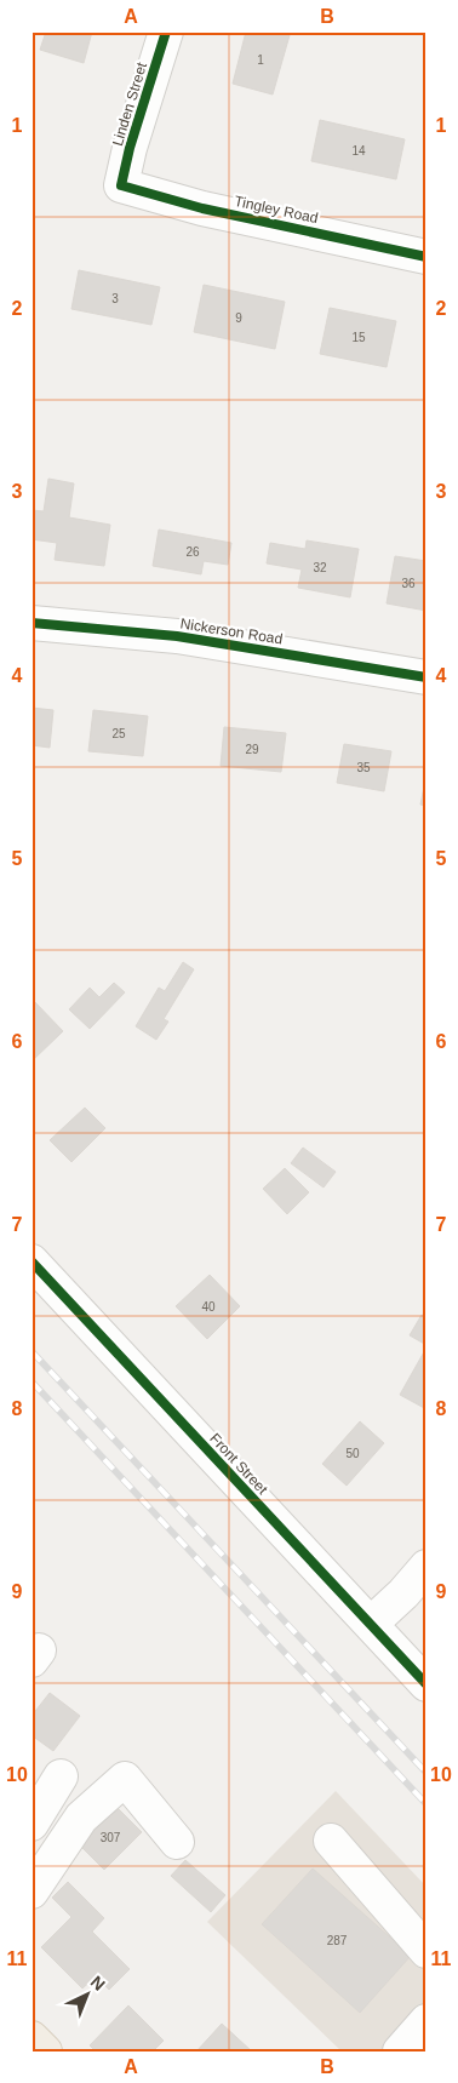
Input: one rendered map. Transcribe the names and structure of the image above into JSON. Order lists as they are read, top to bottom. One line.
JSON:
{"streets":{"street":["Linden Street","Tingley Road","Nickerson Road","Front Street"]},"crossings":[["Linden Street","Tingley Road"]],"house_numbers":["1","14","3","9","15","26","32","36","25","29","35","40","50","307","287"],"north":"top right","grid":{"columns":["A","B"],"rows":["1","2","3","4","5","6","7","8","9","10","11"]}}
